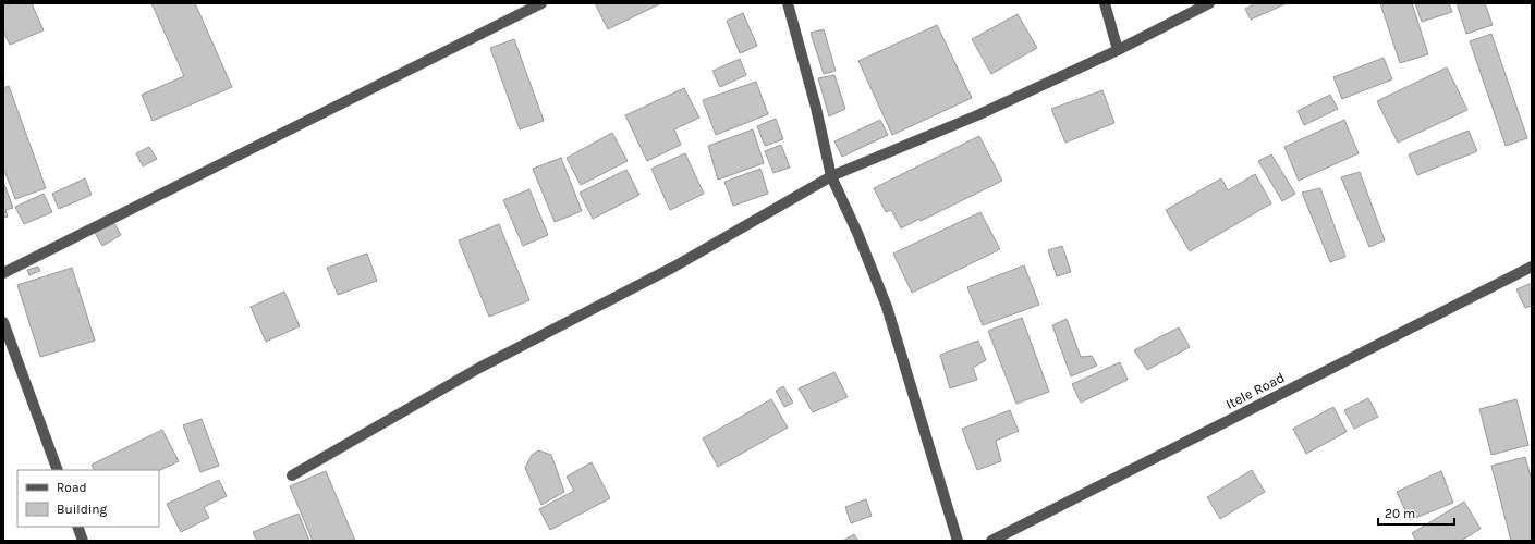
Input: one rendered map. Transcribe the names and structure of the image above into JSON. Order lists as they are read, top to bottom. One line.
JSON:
{"streets":{"street":["Itele Road"]},"legend":["Road","Building"],"scale_bar":"20 m"}
